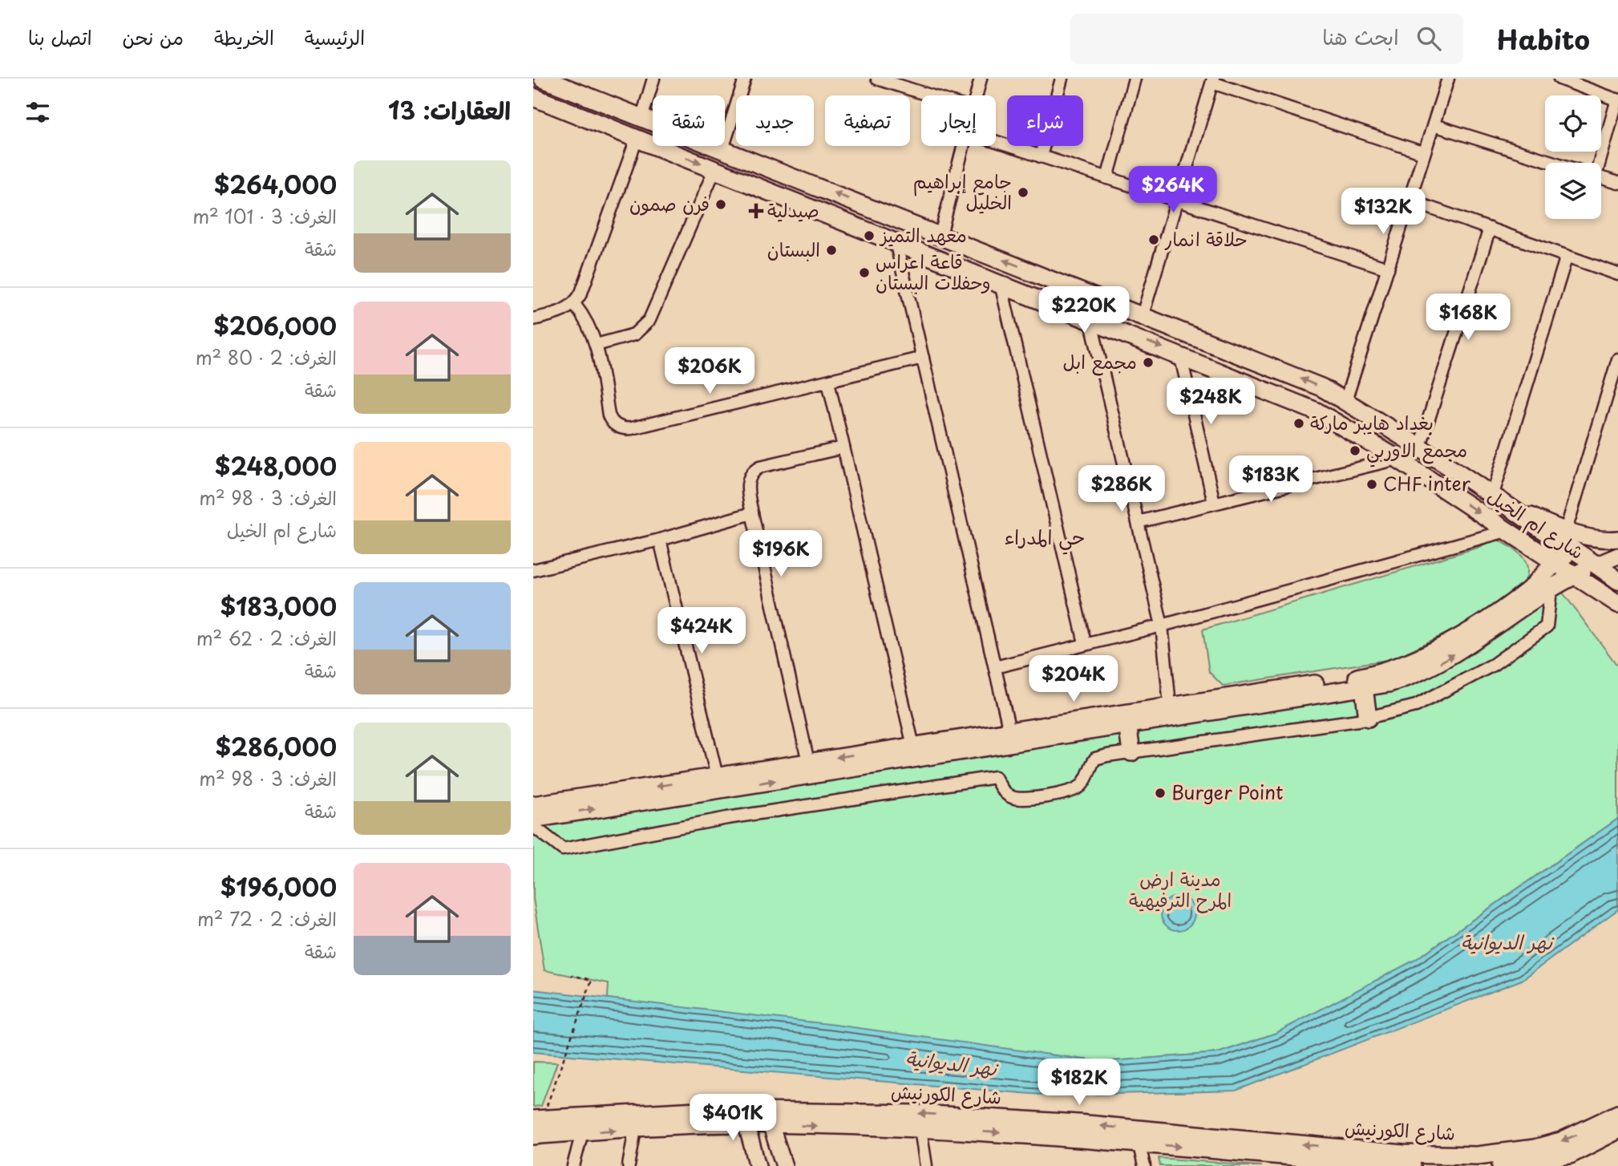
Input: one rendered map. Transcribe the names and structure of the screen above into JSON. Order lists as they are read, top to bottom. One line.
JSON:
{"streets":{"main road":["شارع ام الخيل","شارع الكورنيش"]},"districts":["حي المدراء"],"water":["نهر الديوانية"],"parks":["مدينة ارض المرح الترفيهية"],"places":{"other":["جامع إبراهيم الخليل","فرن صمون","معهد التميز","حلاقة انمار","البستان","قاعة اعراس وحفلات البستان","مجمع ابل","بغداد هايبر ماركة","مجمع الاوربي","CHF inter","Burger Point"],"health":["صيدلية"]},"page":{"header":"Habito","search":"ابحث هنا","nav":["الرئيسية","الخريطة","من نحن","اتصل بنا"],"heading":"العقارات: 13","chip":["شراء","إيجار","تصفية","جديد","شقة"],"list":[{"name":"$264,000","note":"الغرف: 3 · 101 m² · شقة"},{"name":"$206,000","note":"الغرف: 2 · 80 m² · شقة"},{"name":"$248,000","note":"الغرف: 3 · 98 m² · شارع ام الخيل"},{"name":"$183,000","note":"الغرف: 2 · 62 m² · شقة"},{"name":"$286,000","note":"الغرف: 3 · 98 m² · شقة"},{"name":"$196,000","note":"الغرف: 2 · 72 m² · شقة"}],"price":["$264K","$132K","$220K","$168K","$206K","$248K","$183K","$286K","$196K","$424K","$204K","$182K","$401K"]}}
